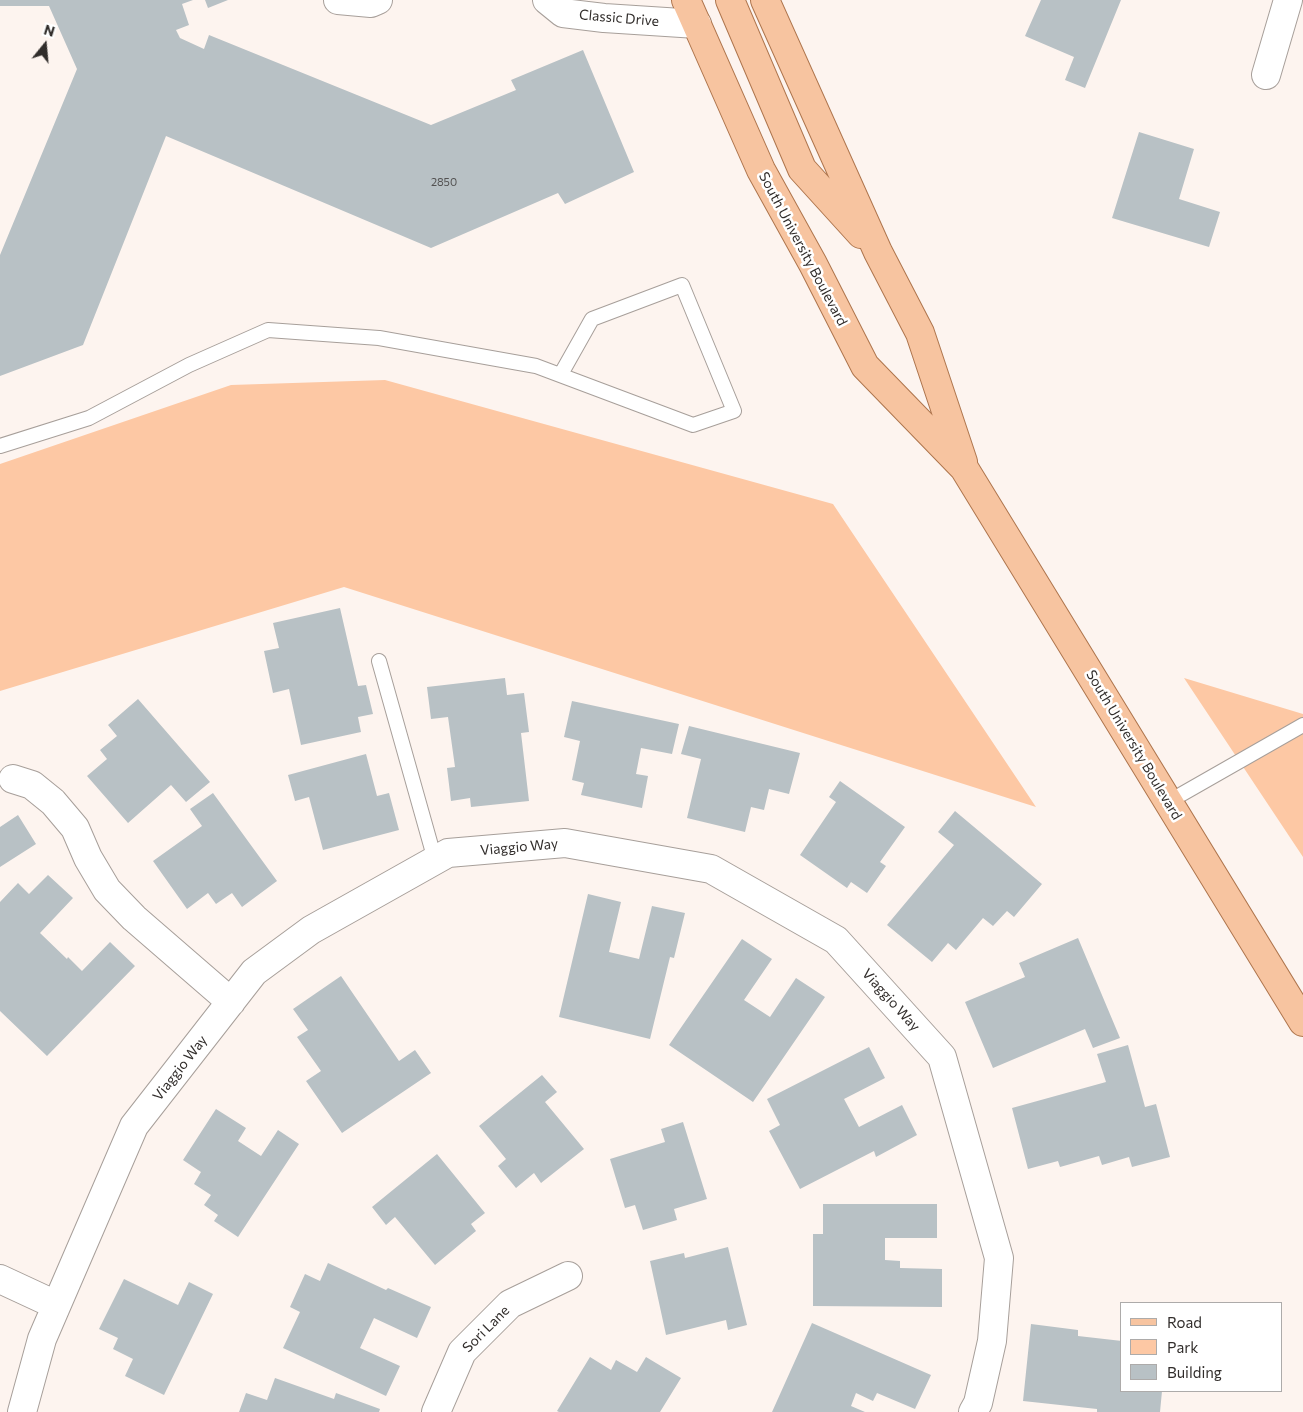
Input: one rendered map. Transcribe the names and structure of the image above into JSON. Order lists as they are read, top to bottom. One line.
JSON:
{"streets":{"main road":["South University Boulevard"],"street":["Classic Drive","Viaggio Way","Sori Lane"]},"crossings":[["Classic Drive","South University Boulevard"]],"house_numbers":["2850"],"legend":["Road","Park","Building"],"north":"top"}
